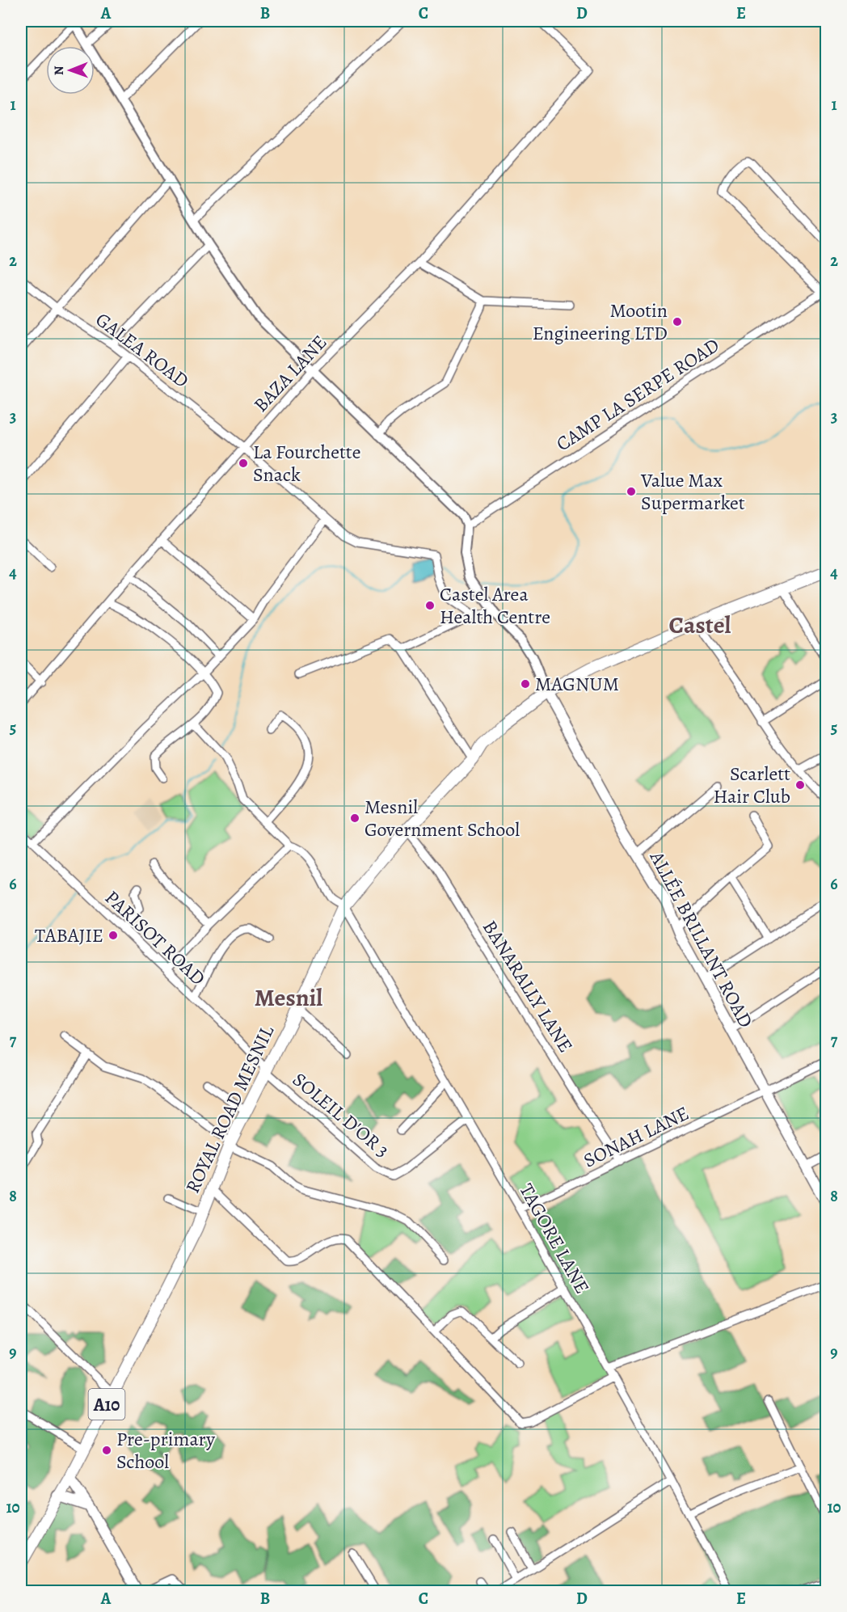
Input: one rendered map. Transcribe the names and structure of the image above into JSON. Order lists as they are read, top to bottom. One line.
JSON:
{"streets":{"main road":["ALLÉE BRILLANT ROAD","ROYAL ROAD MESNIL","A10"],"street":["GALEA ROAD","BAZA LANE","CAMP LA SERPE ROAD","PARISOT ROAD","BANARALLY LANE","SOLEIL D'OR 3","SONAH LANE","TAGORE LANE"]},"crossings":[["GALEA ROAD","BAZA LANE"],["PARISOT ROAD","ROYAL ROAD MESNIL"],["PARISOT ROAD","SOLEIL D'OR 3"],["ALLÉE BRILLANT ROAD","ROYAL ROAD MESNIL"],["ALLÉE BRILLANT ROAD","SONAH LANE"],["ALLÉE BRILLANT ROAD","A10"],["BANARALLY LANE","ROYAL ROAD MESNIL"],["BANARALLY LANE","SONAH LANE"],["ROYAL ROAD MESNIL","SOLEIL D'OR 3"],["ROYAL ROAD MESNIL","TAGORE LANE"],["ROYAL ROAD MESNIL","A10"],["SOLEIL D'OR 3","TAGORE LANE"],["SONAH LANE","TAGORE LANE"]],"districts":["Castel","Mesnil"],"places":["Mootin Engineering LTD","La Fourchette Snack","Value Max Supermarket","Castel Area Health Centre","MAGNUM","Scarlett Hair Club","Mesnil Government School","TABAJIE","Pre-primary School"],"north":"left","grid":{"columns":["A","B","C","D","E"],"rows":["1","2","3","4","5","6","7","8","9","10"]}}
